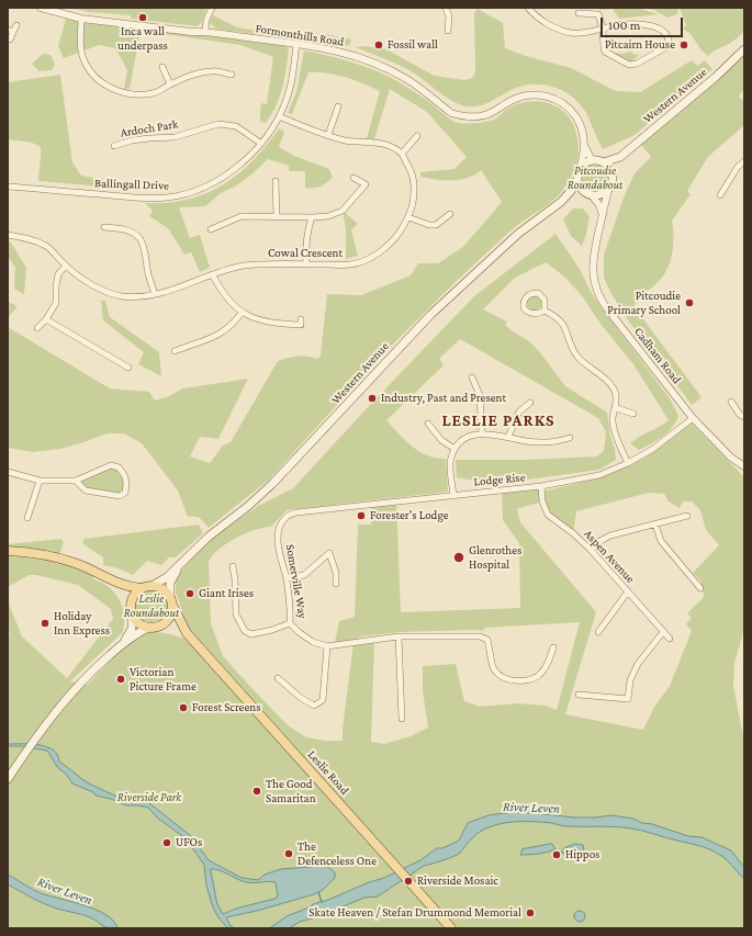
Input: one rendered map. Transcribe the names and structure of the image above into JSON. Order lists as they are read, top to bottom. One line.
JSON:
{"streets":{"main road":["Western Avenue","Leslie Road"],"street":["Formonthills Road","Ardoch Park","Ballingall Drive","Cowal Crescent","Cadham Road","Lodge Rise","Aspen Avenue","Somerville Way"]},"crossings":[["Formonthills Road","Western Avenue"],["Formonthills Road","Ballingall Drive"],["Formonthills Road","Cadham Road"],["Western Avenue","Cadham Road"],["Ardoch Park","Ballingall Drive"],["Cadham Road","Lodge Rise"],["Lodge Rise","Aspen Avenue"],["Lodge Rise","Somerville Way"]],"districts":["LESLIE PARKS"],"water":["River Leven"],"parks":["Pitcoudie Roundabout","Leslie Roundabout","Riverside Park"],"places":["Inca wall underpass","Fossil wall","Pitcairn House","Pitcoudie Primary School","Industry, Past and Present","Forester's Lodge","Glenrothes Hospital","Giant Irises","Holiday Inn Express","Victorian Picture Frame","Forest Screens","The Good Samaritan","UFOs","The Defenceless One","Hippos","Riverside Mosaic","Skate Heaven / Stefan Drummond Memorial"],"scale_bar":"100 m"}
